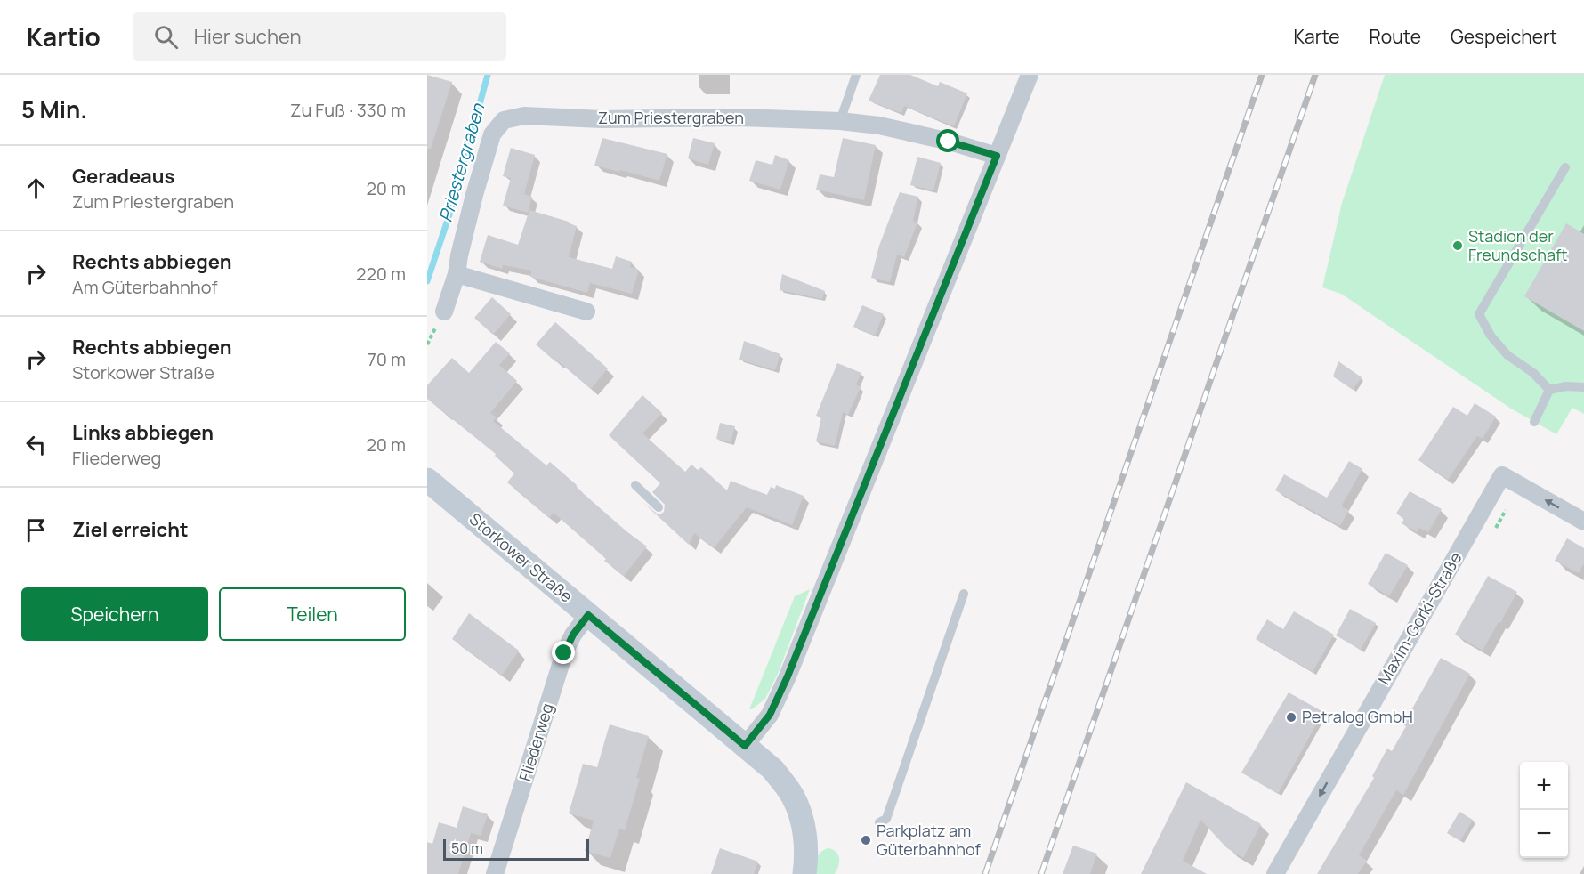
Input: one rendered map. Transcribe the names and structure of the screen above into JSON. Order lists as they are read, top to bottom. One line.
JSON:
{"streets":{"main road":["Storkower Straße"],"street":["Zum Priestergraben","Maxim-Gorki-Straße","Fliederweg"]},"crossings":[["Storkower Straße","Fliederweg"]],"one_way":["Maxim-Gorki-Straße"],"water":["Priestergraben"],"places":["Stadion der Freundschaft","Petralog GmbH","Parkplatz am Güterbahnhof"],"scale_bar":"50 m","page":{"header":"Kartio","search":"Hier suchen","nav":["Karte","Route","Gespeichert"],"heading":["5 Min.","Zu Fuß · 330 m"],"list":[["Geradeaus","Zum Priestergraben","20 m"],["Rechts abbiegen","Am Güterbahnhof","220 m"],["Rechts abbiegen","Storkower Straße","70 m"],["Links abbiegen","Fliederweg","20 m"],"Ziel erreicht"],"buttons":["Speichern","Teilen"],"map_buttons":["+","−"],"scale":"50 m"}}
